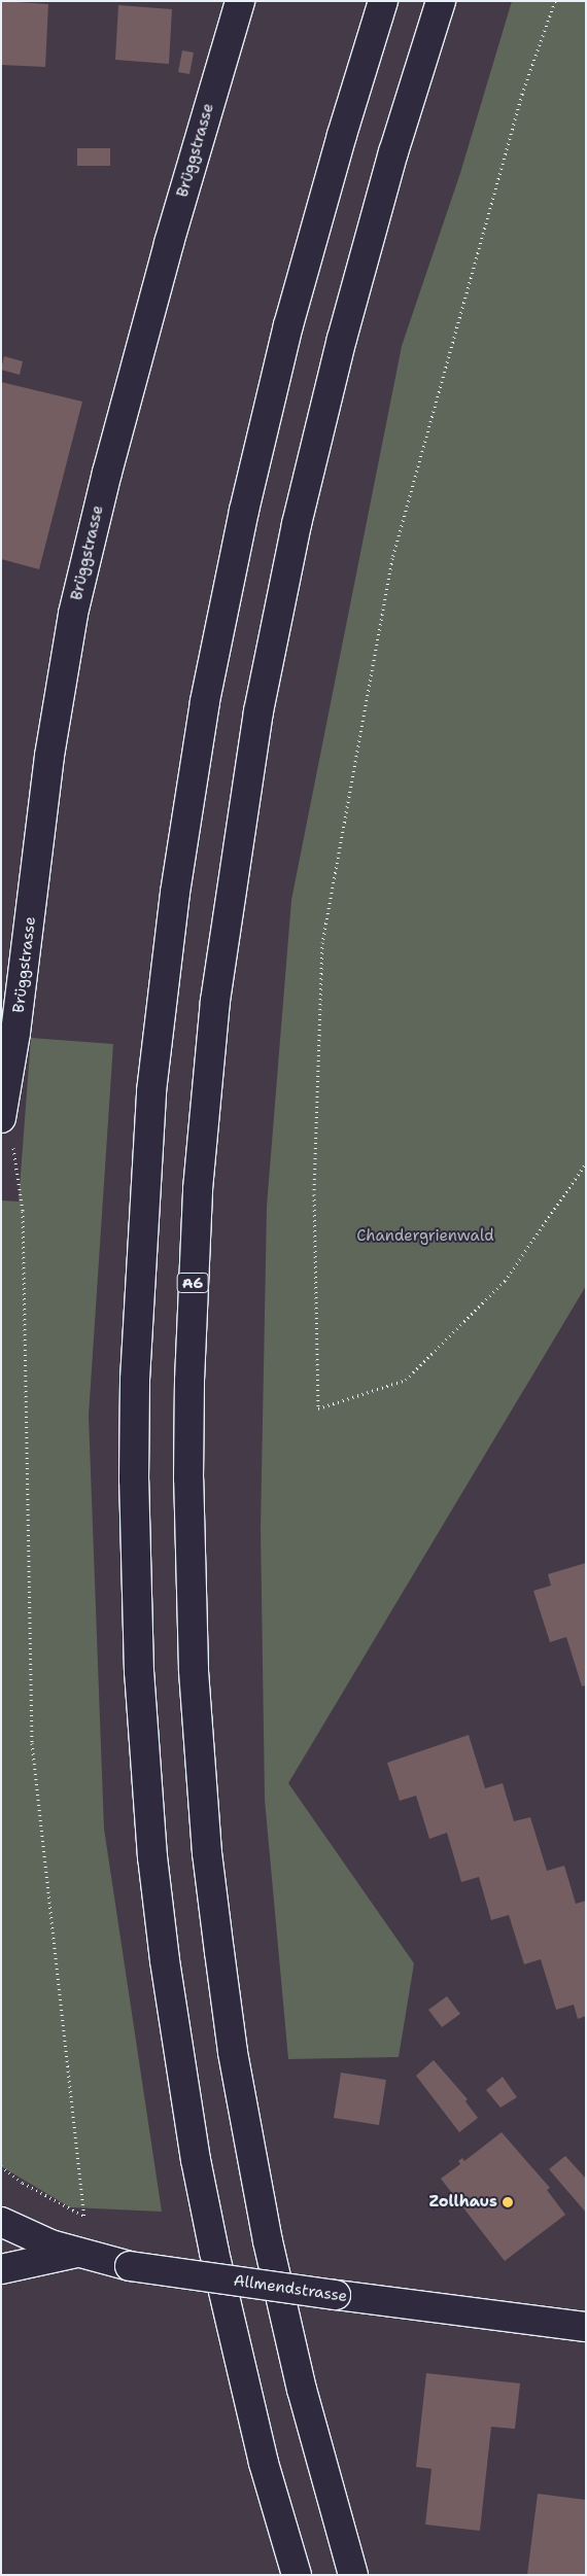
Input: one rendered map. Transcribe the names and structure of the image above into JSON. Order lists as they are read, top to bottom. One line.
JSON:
{"streets":{"main road":["Brüggstrasse","A6","Allmendstrasse"]},"parks":["Chandergrienwald"],"places":["Zollhaus"]}
